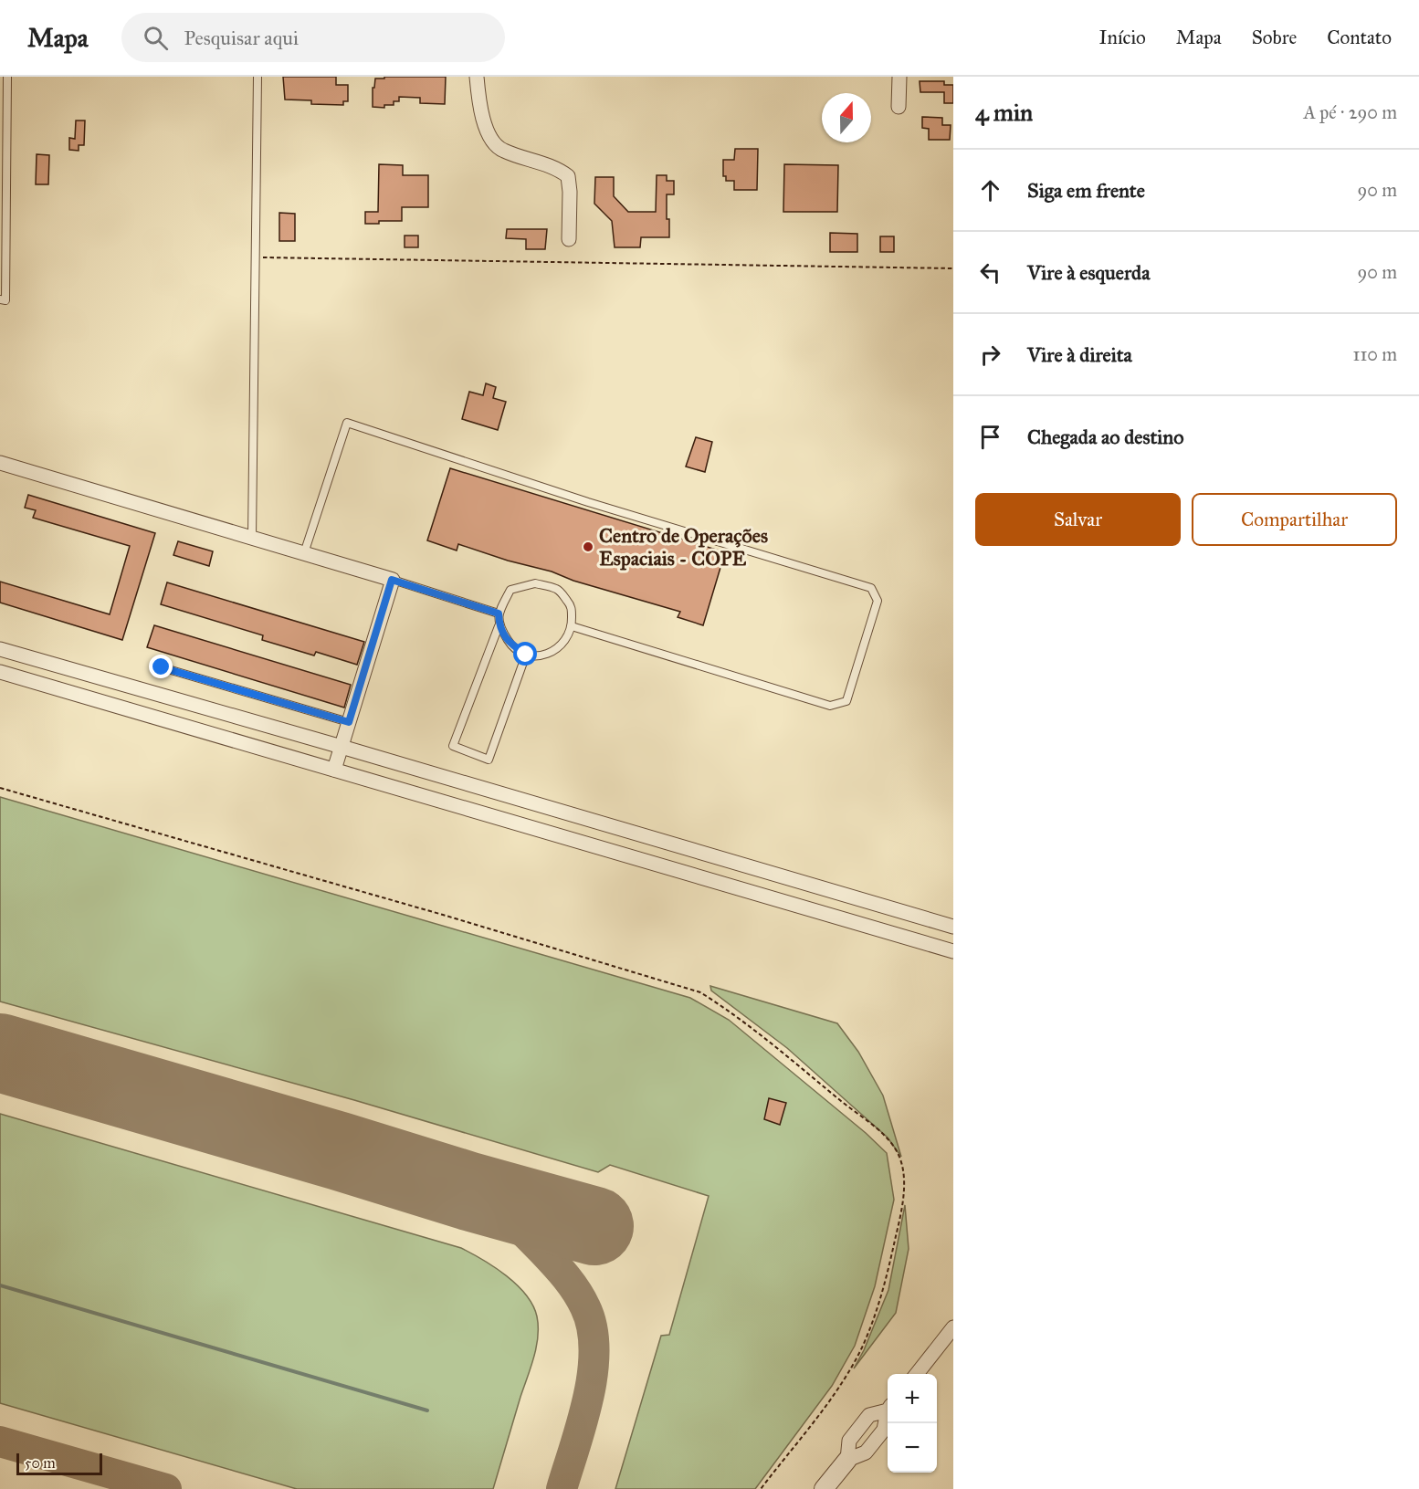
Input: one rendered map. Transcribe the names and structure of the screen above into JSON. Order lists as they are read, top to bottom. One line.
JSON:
{"places":["Centro de Operações Espaciais - COPE"],"scale_bar":"50 m","north":"top","page":{"header":"Mapa","search":"Pesquisar aqui","nav":["Início","Mapa","Sobre","Contato"],"heading":["4 min","A pé · 290 m"],"list":[["Siga em frente","90 m"],["Vire à esquerda","90 m"],["Vire à direita","110 m"],"Chegada ao destino"],"buttons":["Salvar","Compartilhar"],"map_buttons":["+","−"],"scale":"50 m"}}
